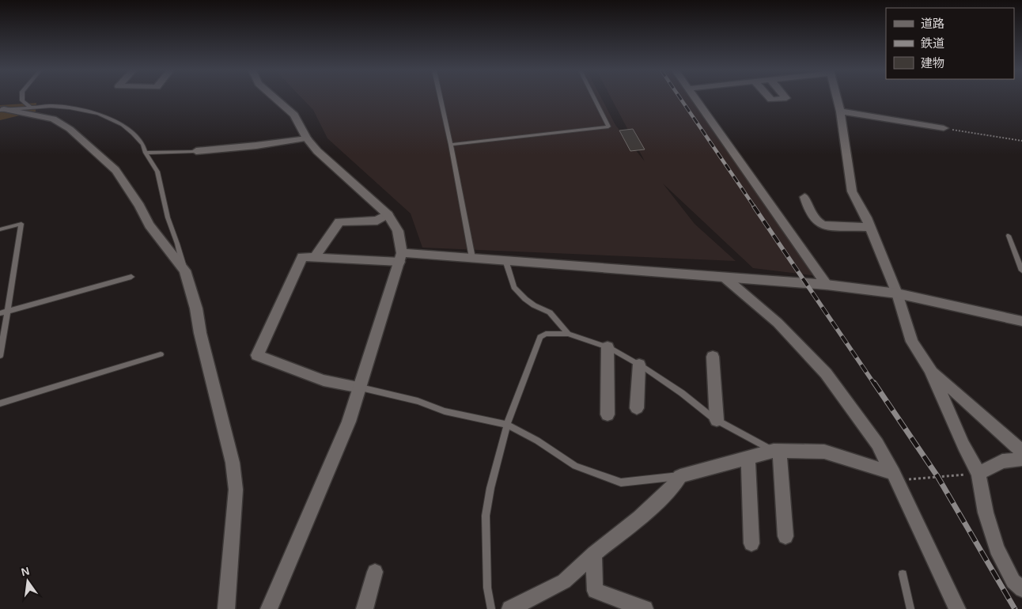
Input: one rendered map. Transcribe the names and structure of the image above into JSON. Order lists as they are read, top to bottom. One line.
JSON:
{"legend":["道路","鉄道","建物"],"north":"top"}
